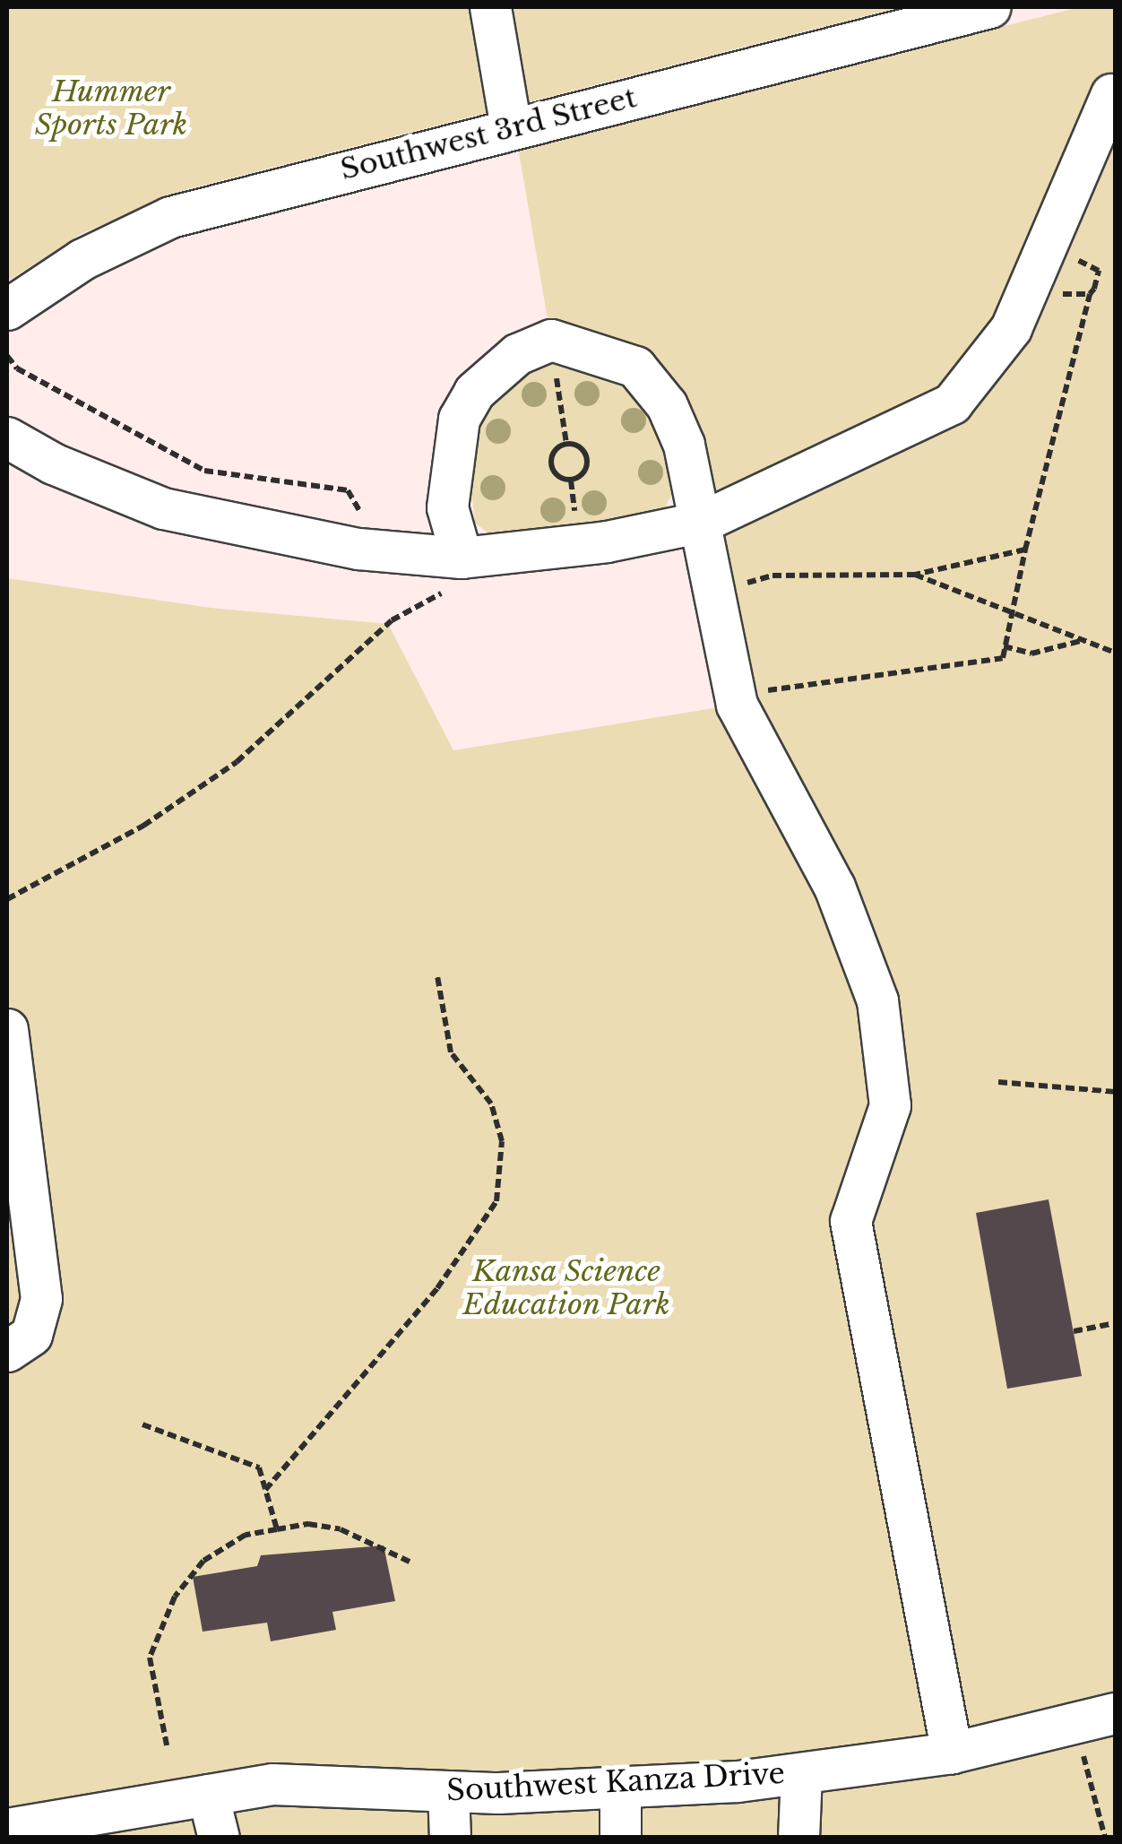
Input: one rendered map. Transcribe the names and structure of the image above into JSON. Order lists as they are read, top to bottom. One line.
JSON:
{"streets":{"street":["Southwest 3rd Street","Southwest Kanza Drive"]},"parks":["Hummer Sports Park","Kansa Science Education Park"]}
